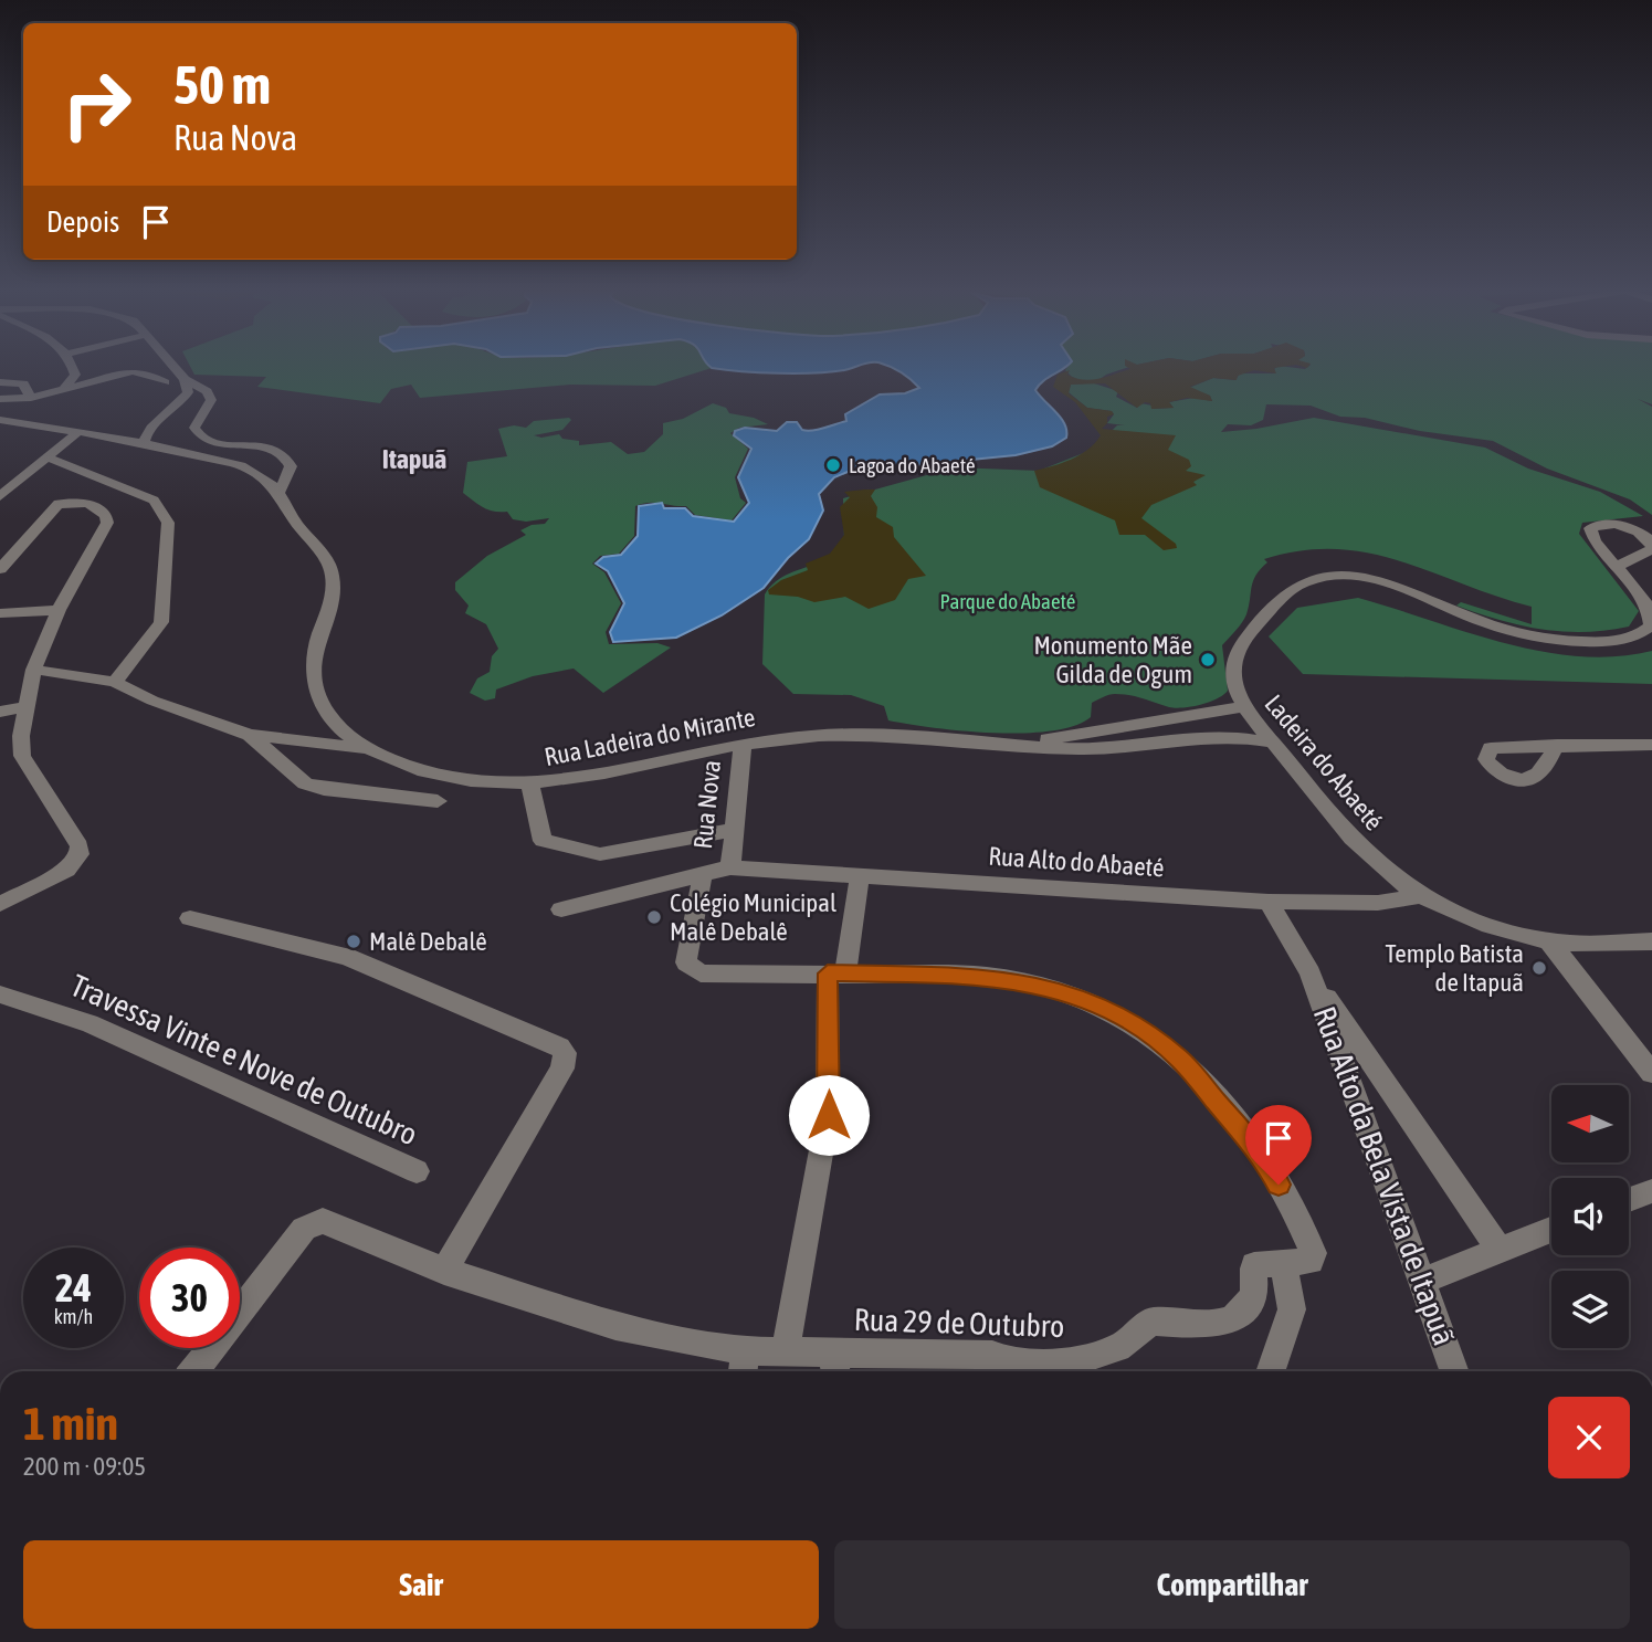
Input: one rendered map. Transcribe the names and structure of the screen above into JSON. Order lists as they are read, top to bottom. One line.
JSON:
{"streets":{"street":["Rua Ladeira do Mirante","Ladeira do Abaeté","Rua Nova","Rua Alto do Abaeté","Travessa Vinte e Nove de Outubro","Rua Alto da Bela Vista de Itapuã","Rua 29 de Outubro"]},"crossings":[["Rua Ladeira do Mirante","Ladeira do Abaeté"],["Rua Ladeira do Mirante","Rua Nova"],["Ladeira do Abaeté","Rua Alto do Abaeté"],["Rua Nova","Rua Alto do Abaeté"],["Rua Nova","Rua 29 de Outubro"],["Rua Alto do Abaeté","Rua Alto da Bela Vista de Itapuã"]],"districts":["Itapuã"],"parks":["Parque do Abaeté"],"places":["Lagoa do Abaeté","Monumento Mãe Gilda de Ogum","Colégio Municipal Malê Debalê","Malê Debalê","Templo Batista de Itapuã"],"north":"left","page":{"turn":["50 m","Rua Nova"],"then":"Depois","speed":"24 km/h","limit":"30","heading":["1 min","200 m · 09:05"],"buttons":["Sair","Compartilhar"]}}
